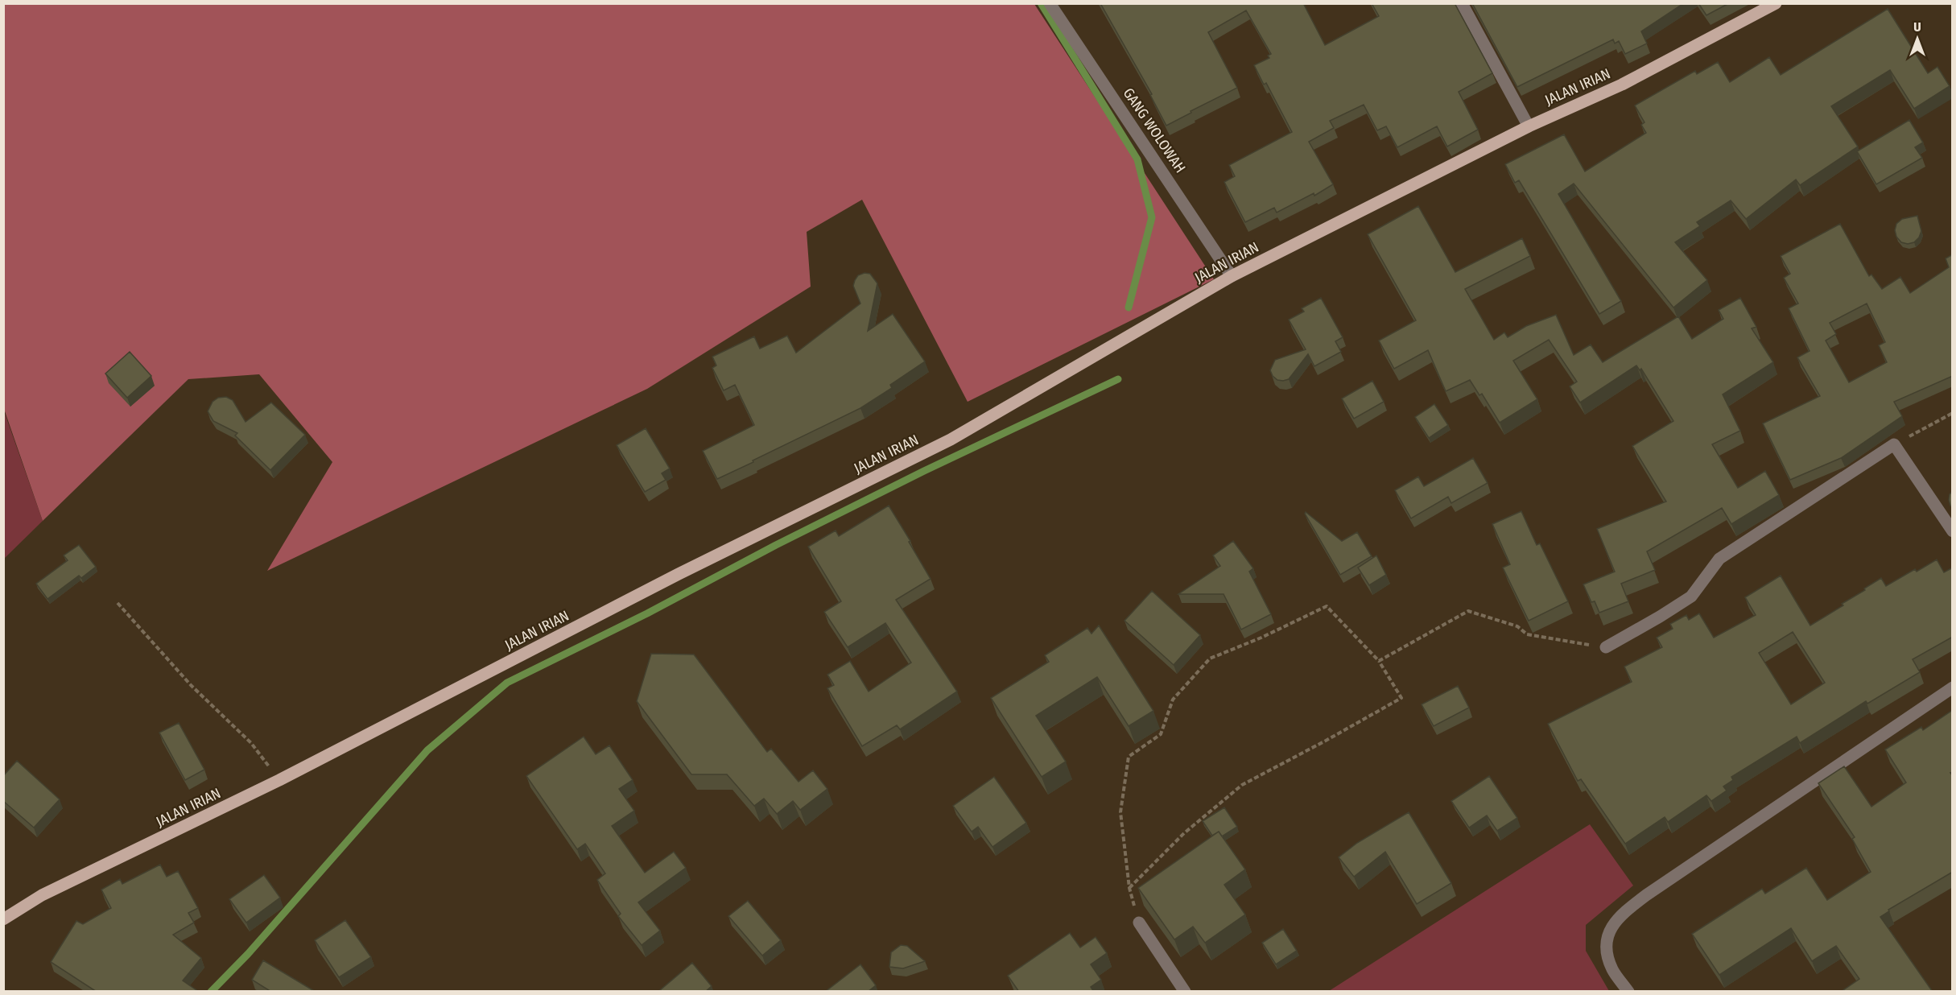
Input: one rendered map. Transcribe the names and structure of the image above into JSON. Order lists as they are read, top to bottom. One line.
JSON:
{"streets":{"main road":["JALAN IRIAN"],"street":["GANG WOLOWAH"]},"crossings":[["JALAN IRIAN","GANG WOLOWAH"]],"north":"top"}
